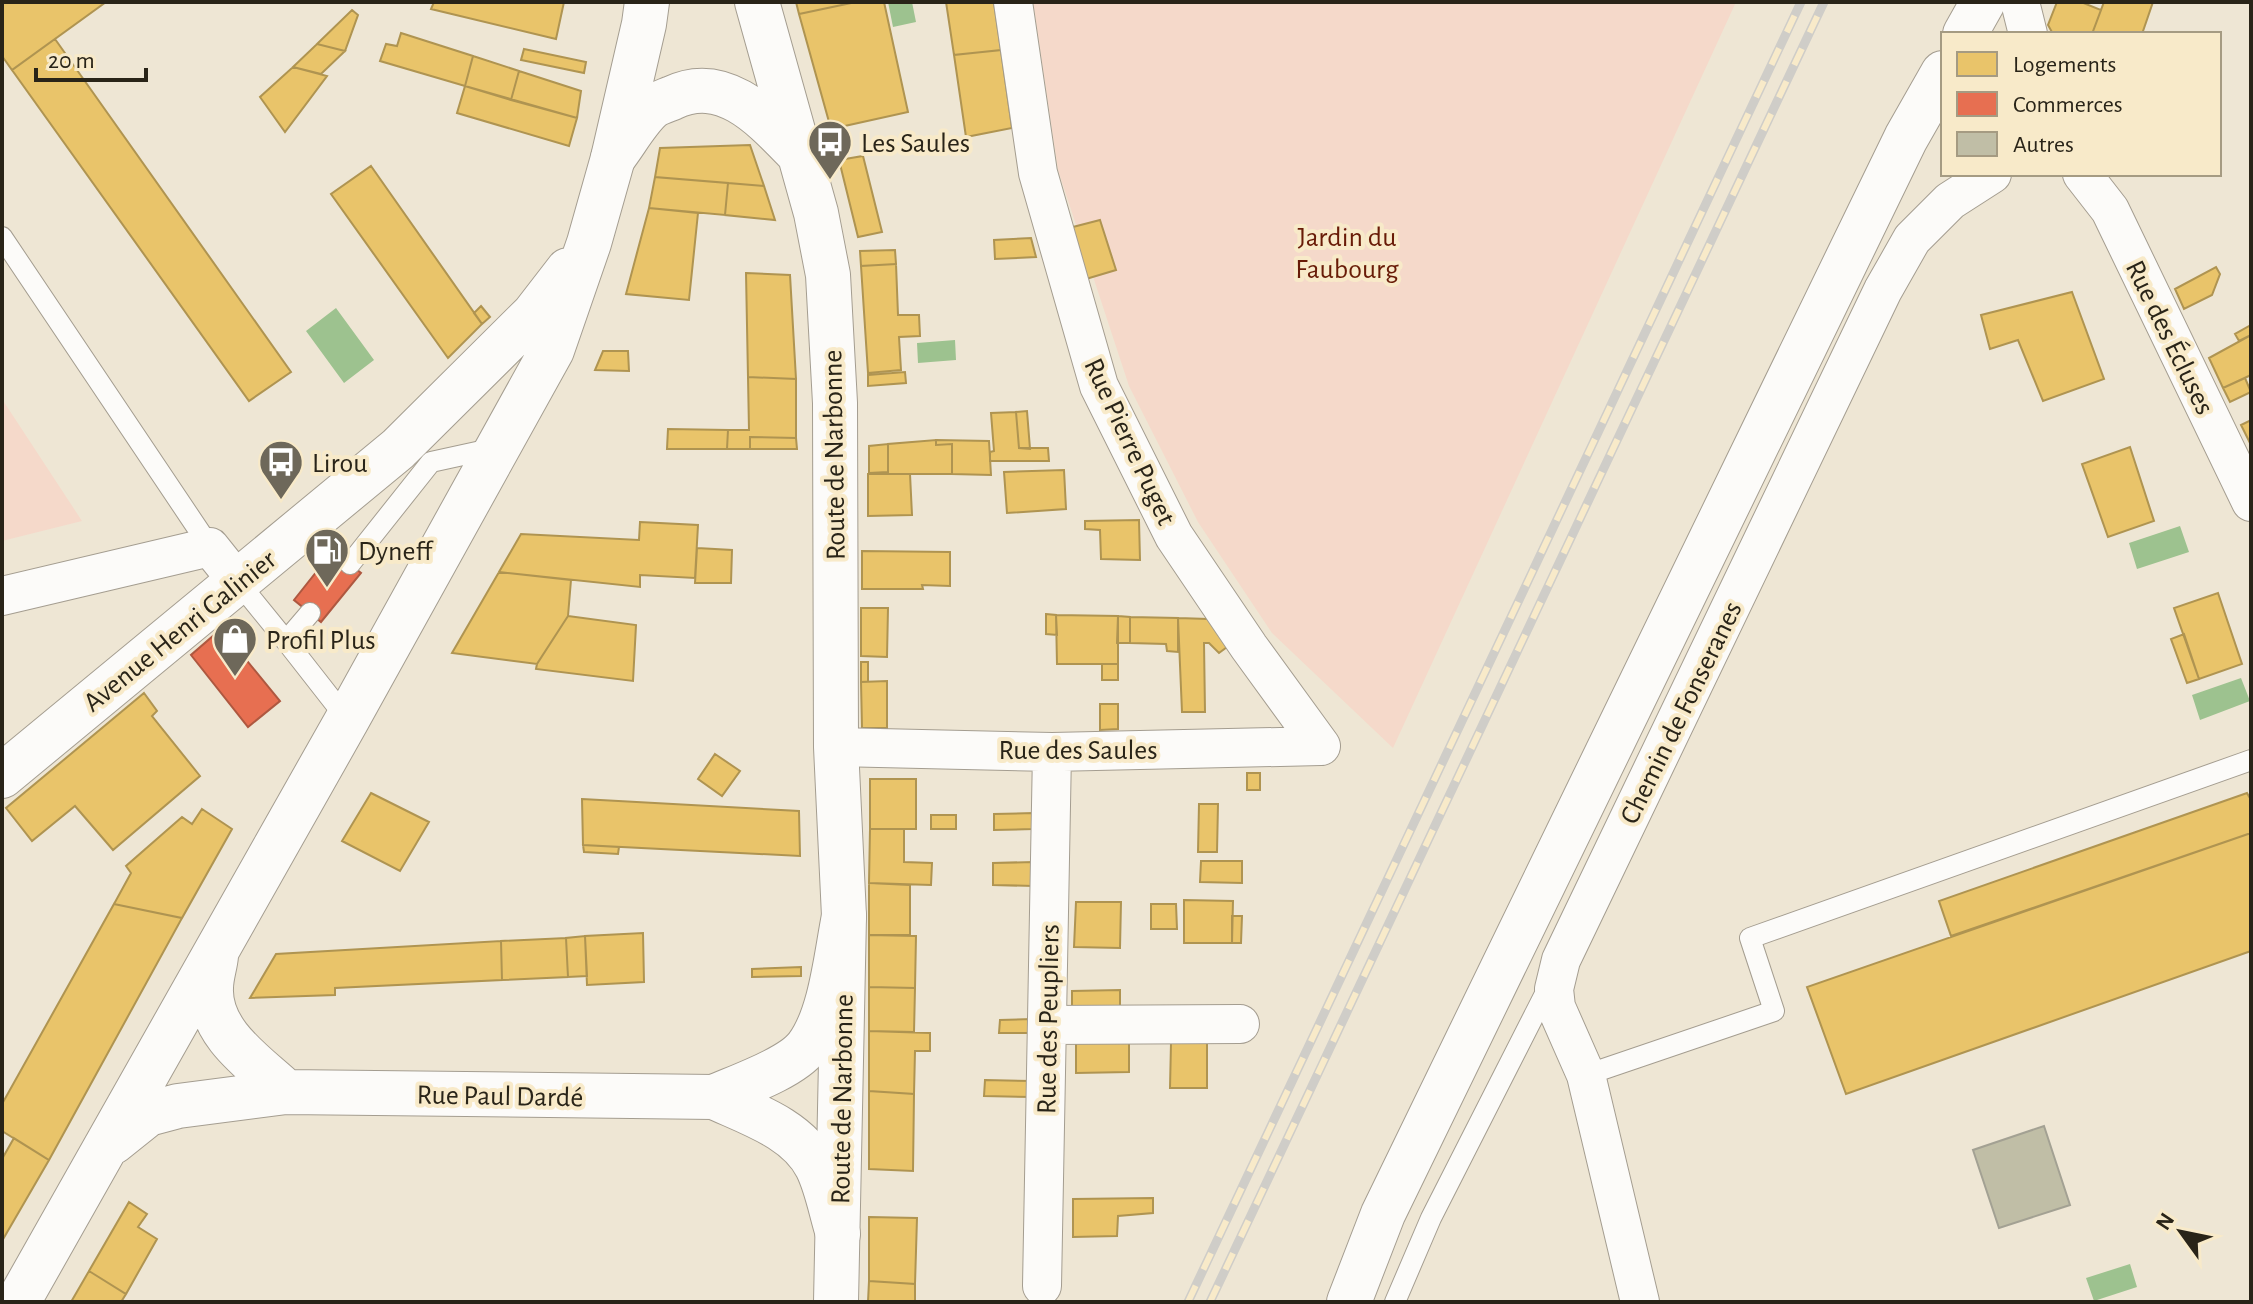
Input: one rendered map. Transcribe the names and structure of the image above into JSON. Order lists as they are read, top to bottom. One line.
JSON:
{"streets":{"main road":["Route de Narbonne","Avenue Henri Galinier","Rue Paul Dardé"],"street":["Rue des Écluses","Rue Pierre Puget","Chemin de Fonseranes","Rue des Saules","Rue des Peupliers"]},"crossings":[["Rue Pierre Puget","Rue des Saules"],["Route de Narbonne","Rue des Saules"],["Route de Narbonne","Rue Paul Dardé"],["Rue des Saules","Rue des Peupliers"]],"parks":["Jardin du Faubourg"],"places":{"bus stop":["Les Saules","Lirou"],"fuel station":["Dyneff"],"shop":["Profil Plus"]},"legend":["Logements","Commerces","Autres"],"scale_bar":"20 m","north":"top left"}
